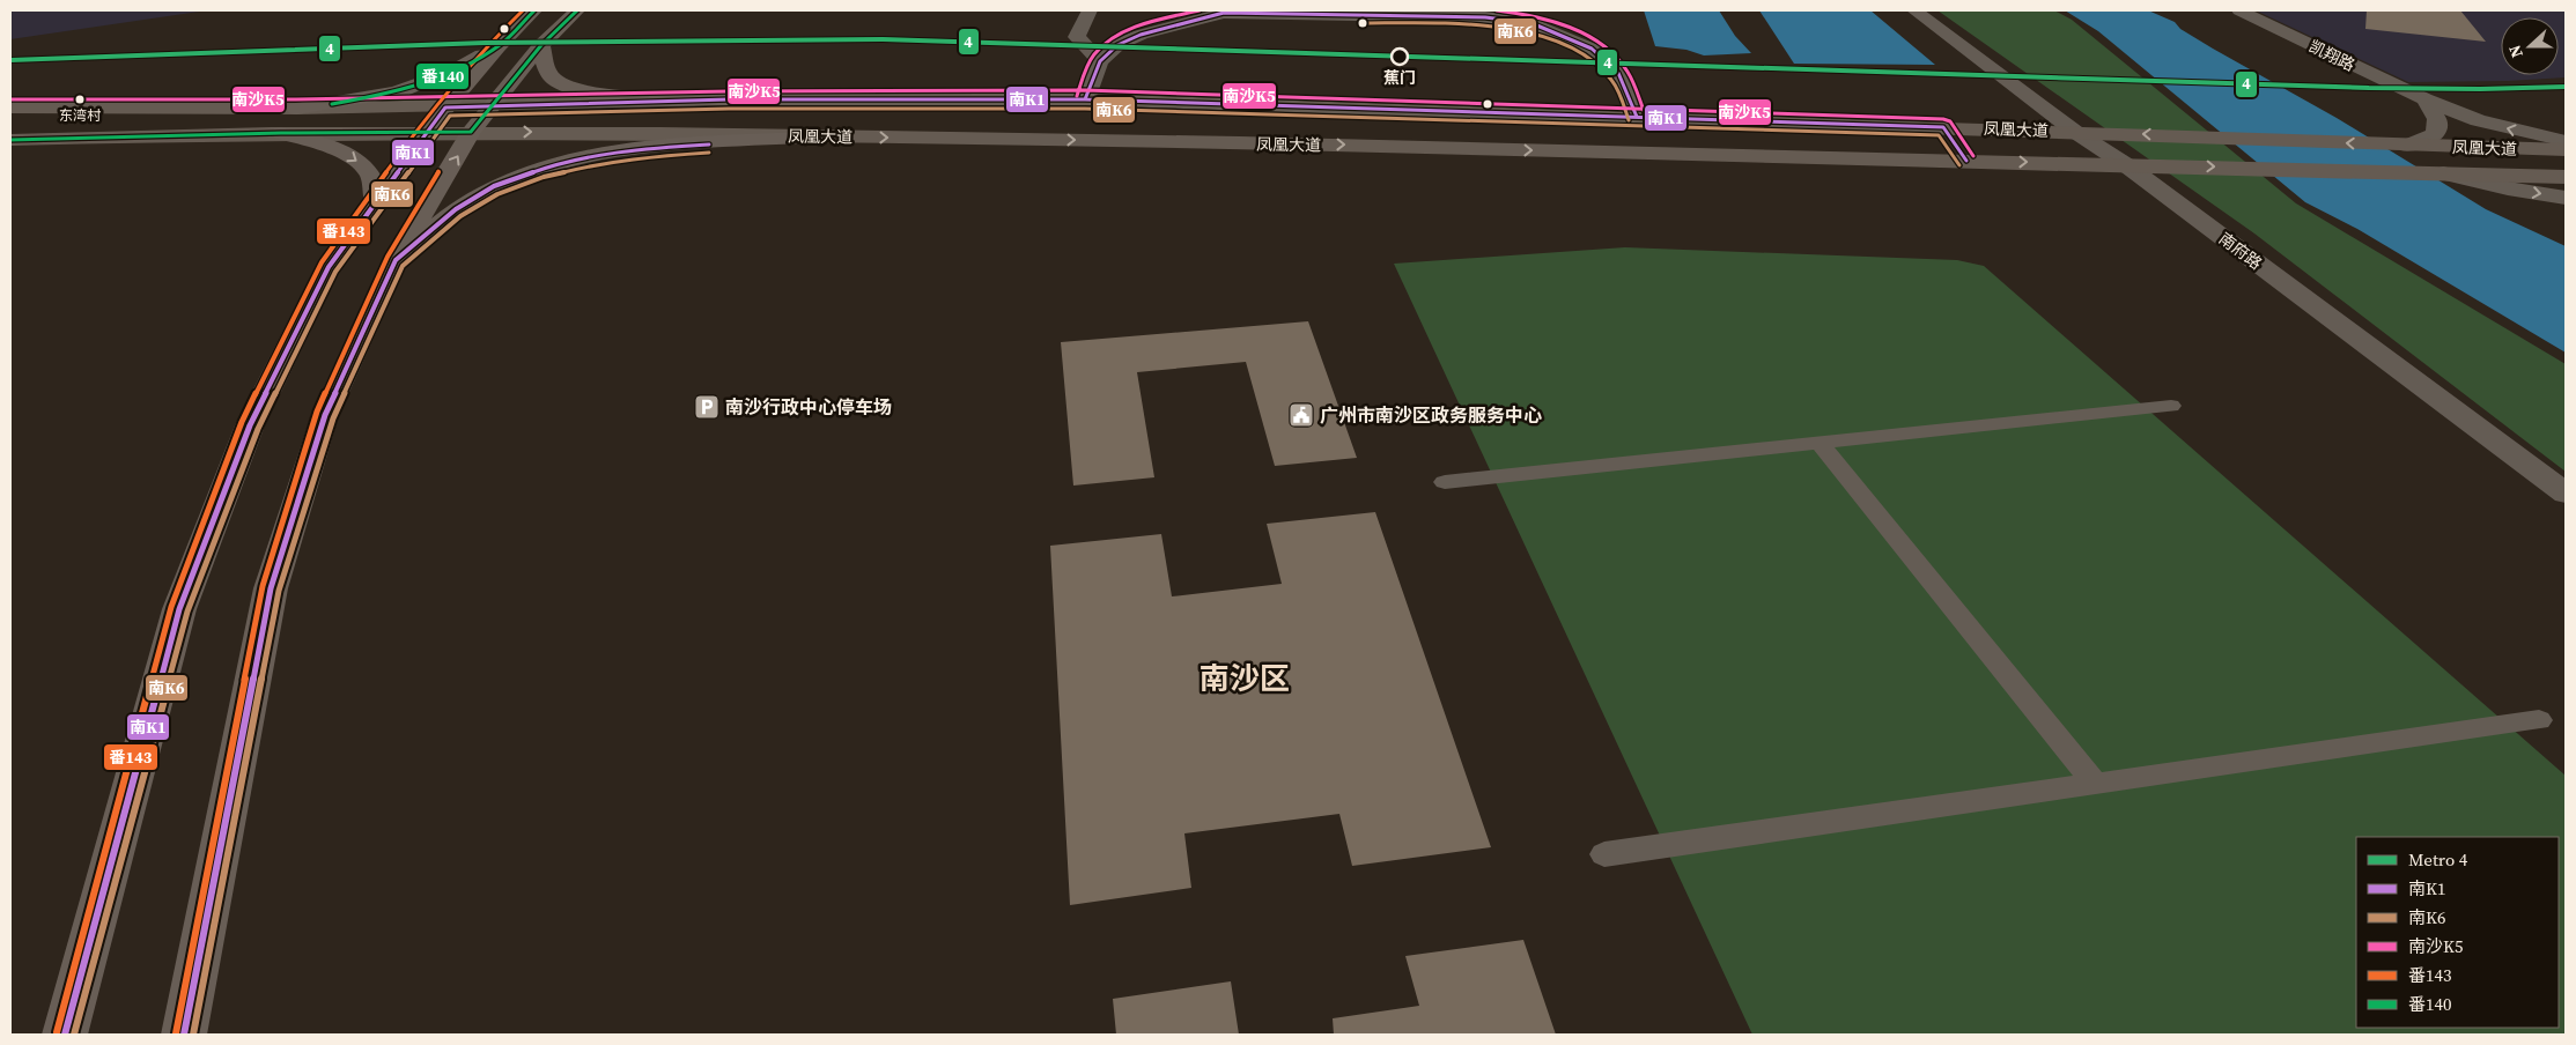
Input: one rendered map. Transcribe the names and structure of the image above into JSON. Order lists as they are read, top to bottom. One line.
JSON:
{"streets":{"main road":["凤凰大道"],"street":["凯翔路","南府路"]},"crossings":[["凤凰大道","南府路"]],"districts":["南沙区"],"places":{"other":["蕉门","东湾村"],"parking":["南沙行政中心停车场"],"public building":["广州市南沙区政务服务中心"]},"lines":["transit line 南沙K5","transit line 番143","transit line 番140","transit line 南K1","transit line 南K6","metro line 4"],"legend":["Metro 4","南K1","南K6","南沙K5","番143","番140"],"north":"left"}
